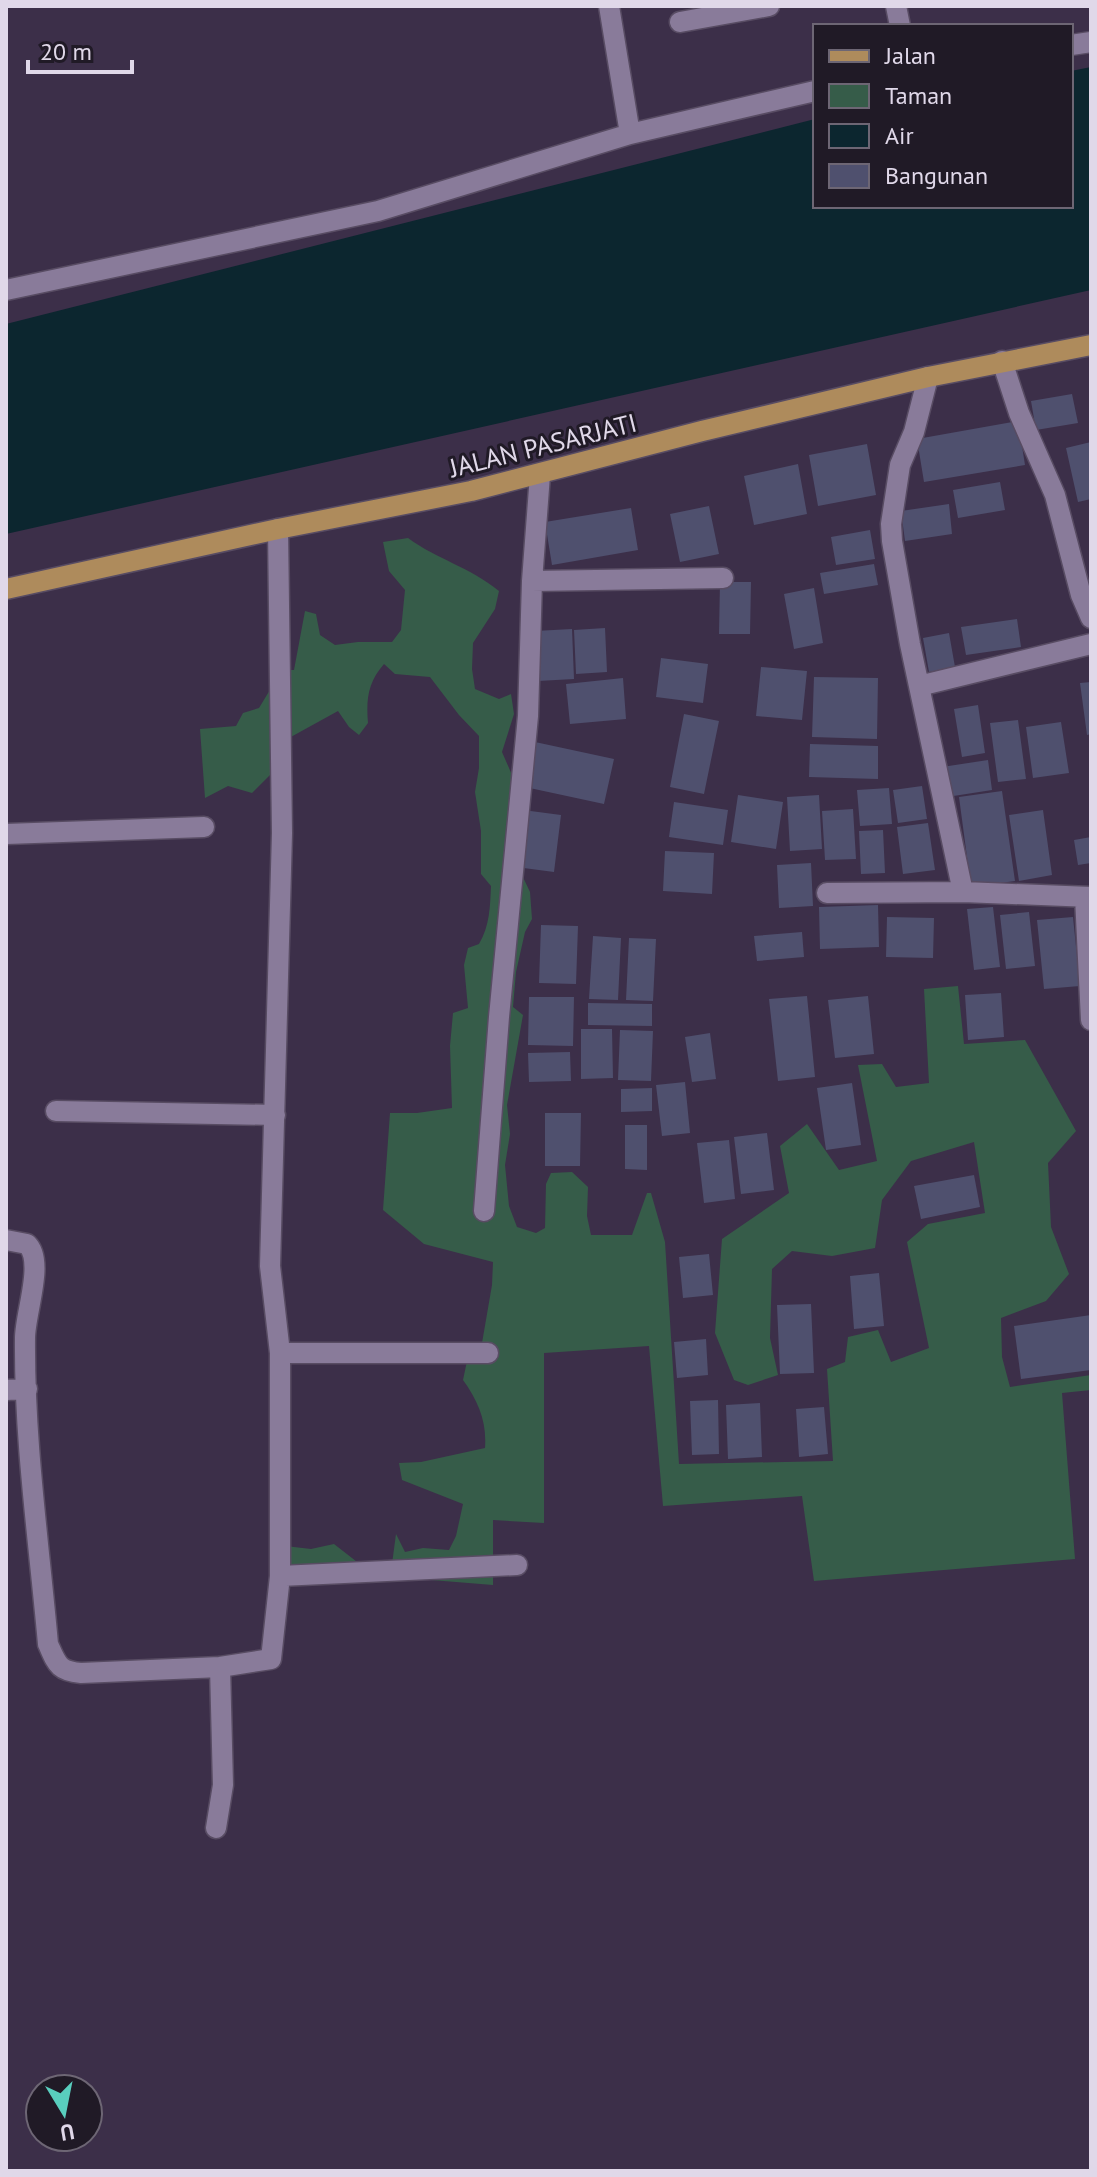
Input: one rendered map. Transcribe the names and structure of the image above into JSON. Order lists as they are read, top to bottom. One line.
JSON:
{"streets":{"main road":["JALAN PASARJATI"]},"legend":["Jalan","Taman","Air","Bangunan"],"scale_bar":"20 m","north":"bottom"}
